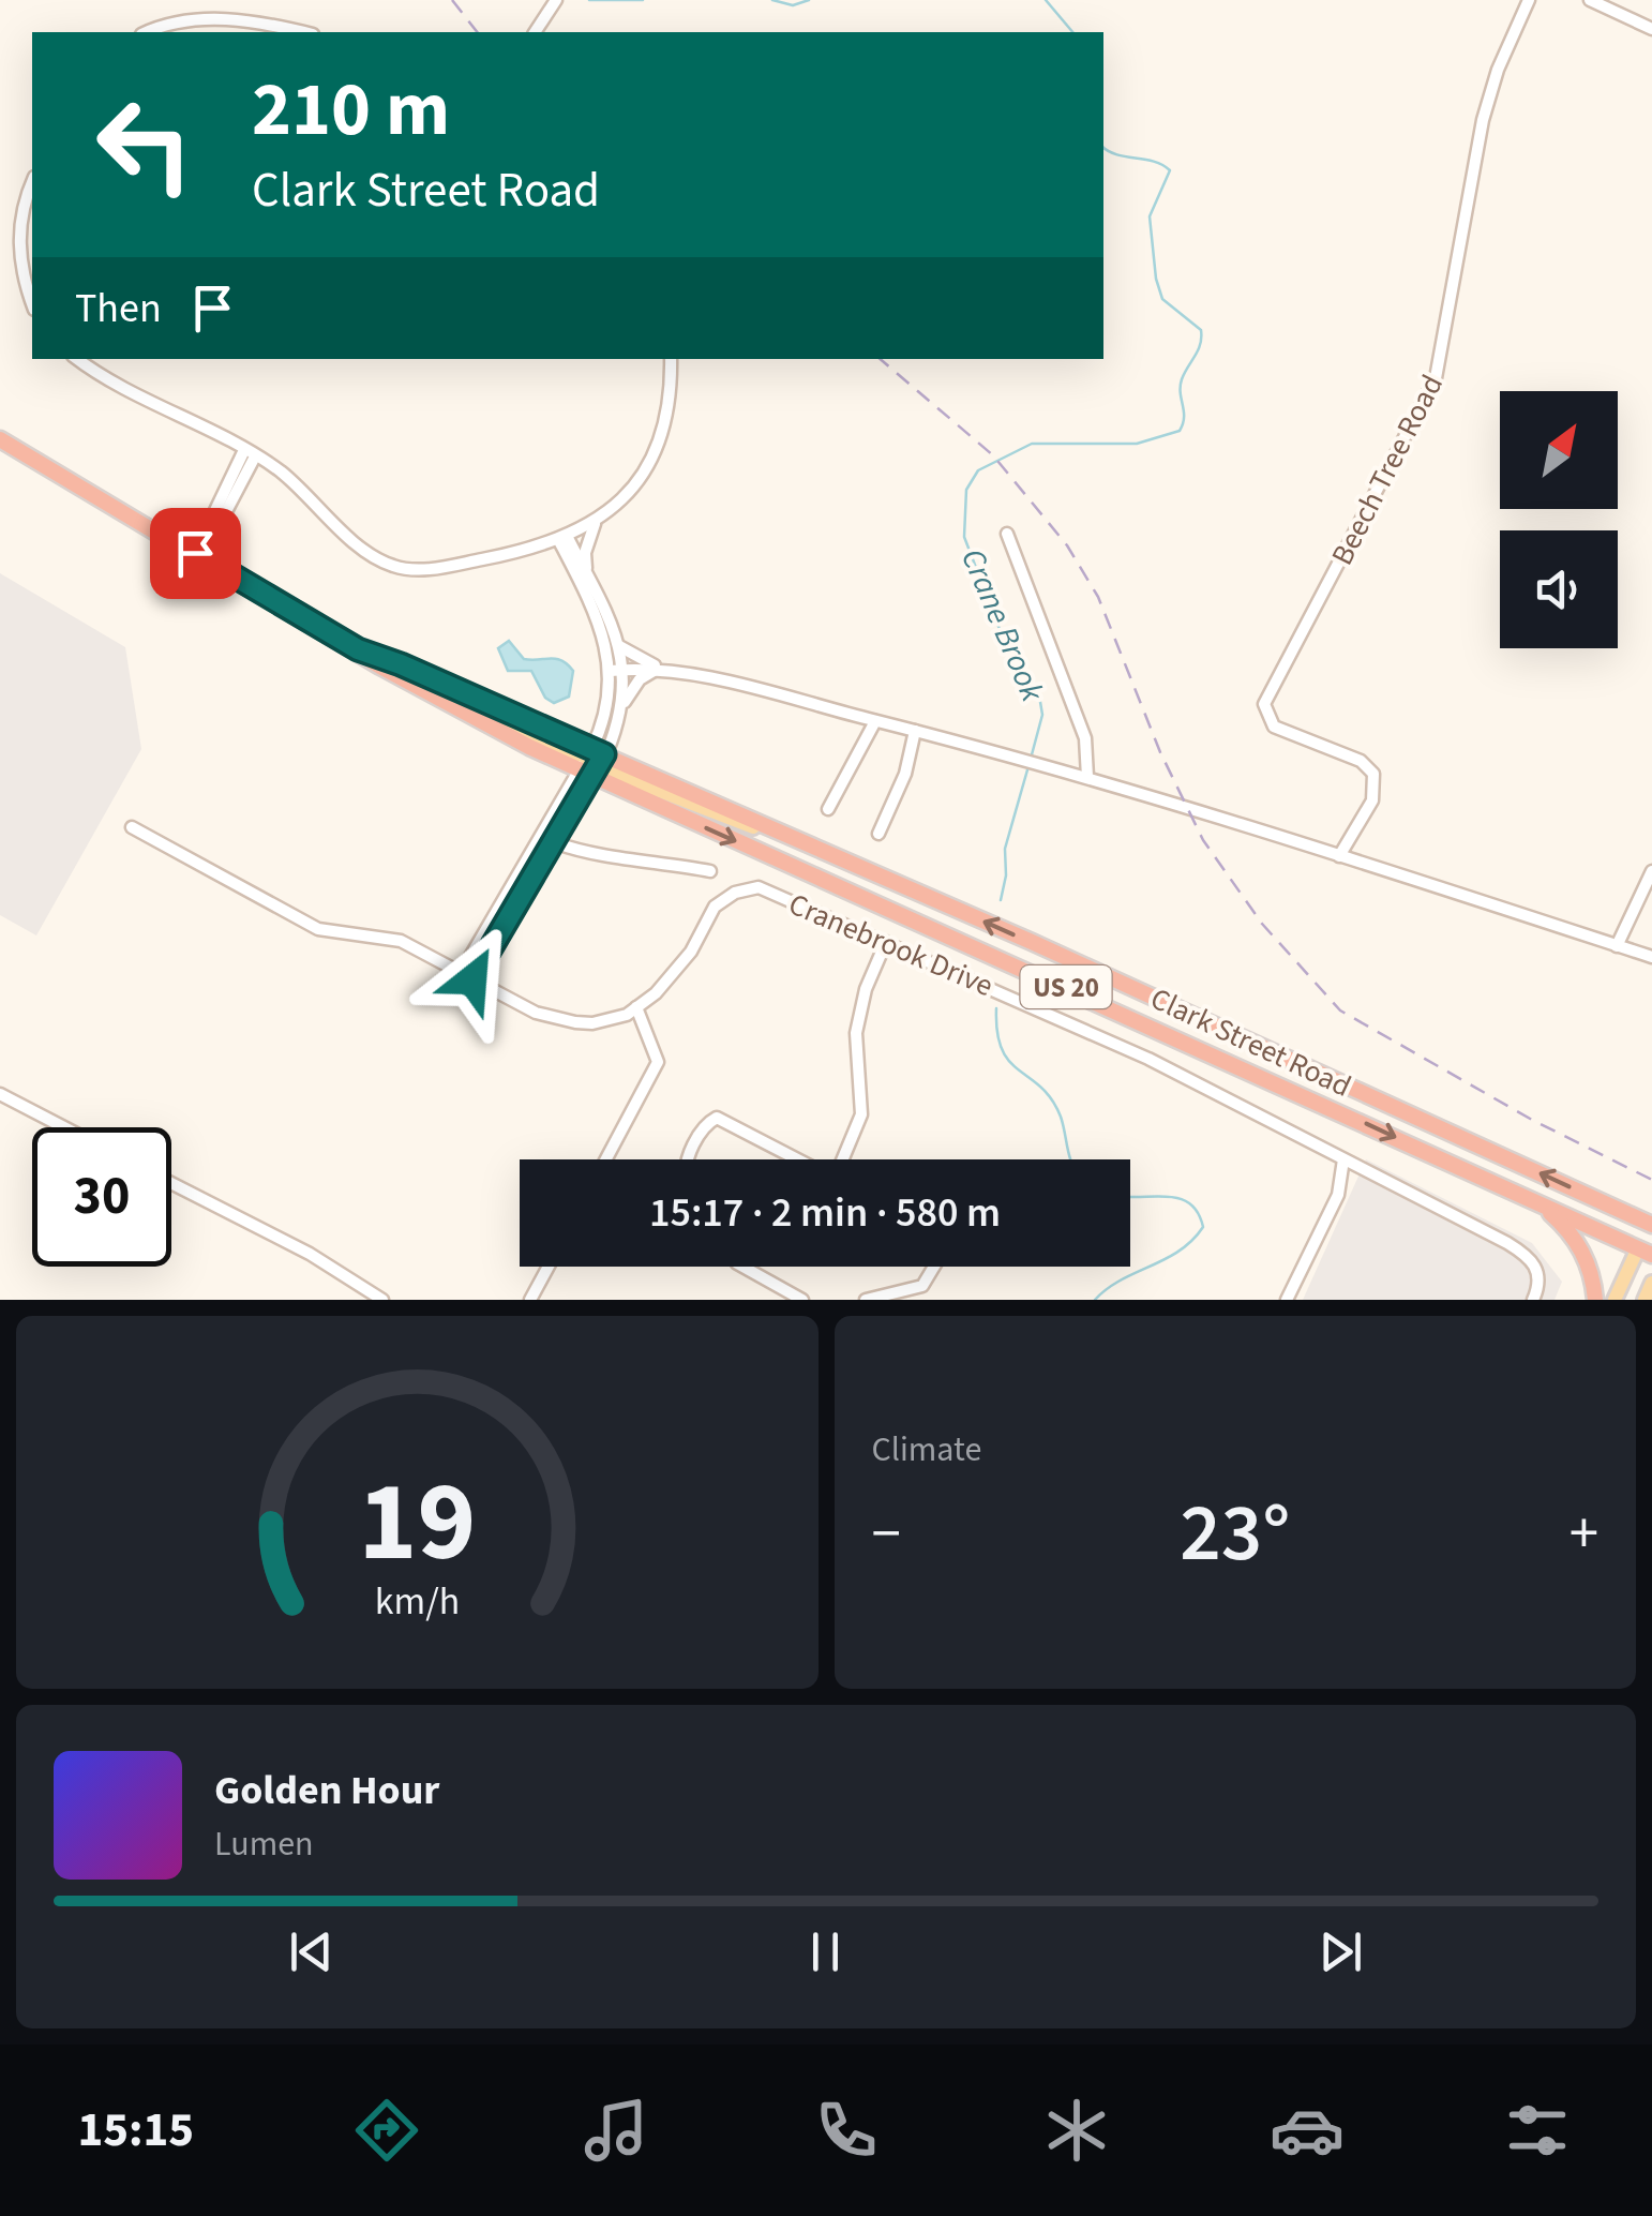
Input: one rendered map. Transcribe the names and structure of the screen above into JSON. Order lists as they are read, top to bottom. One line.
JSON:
{"streets":{"highway":["US 20","Clark Street Road"],"street":["Beech Tree Road","Cranebrook Drive"]},"crossings":[["US 20","Clark Street Road"]],"water":["Crane Brook"],"north":"top right","page":{"turn":["210 m","Clark Street Road"],"then":"Then","limit":"30","trip":"15:17 · 2 min · 580 m","tile":"Climate","heat":["−","23°","+"],"song":["Golden Hour","Lumen"],"tabs":"15:15","gauge":["19","km/h"]}}
